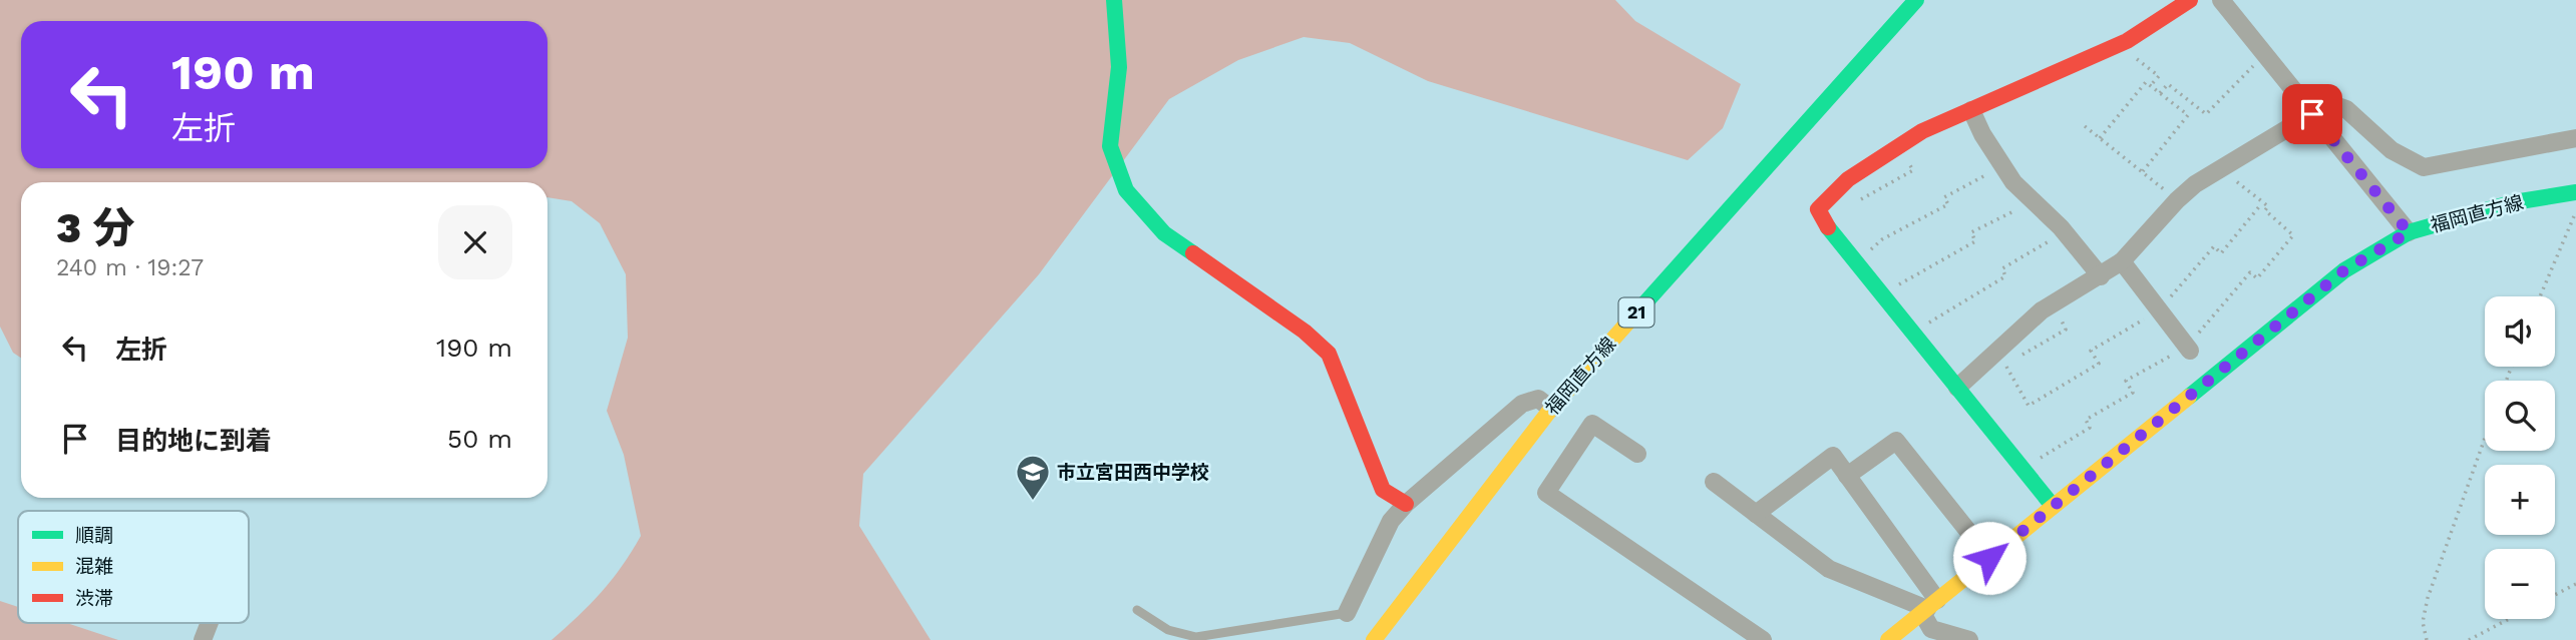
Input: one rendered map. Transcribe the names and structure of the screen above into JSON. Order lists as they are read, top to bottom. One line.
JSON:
{"streets":{"main road":["福岡直方線","21"]},"places":{"school or university":["市立宮田西中学校"]},"legend":["順調","混雑","渋滞"],"page":{"turn":["190 m","左折"],"heading":["3 分","240 m · 19:27"],"map_buttons":["+","−"],"list":[{"name":"左折","value":"190 m"},{"name":"目的地に到着","value":"50 m"}]}}
